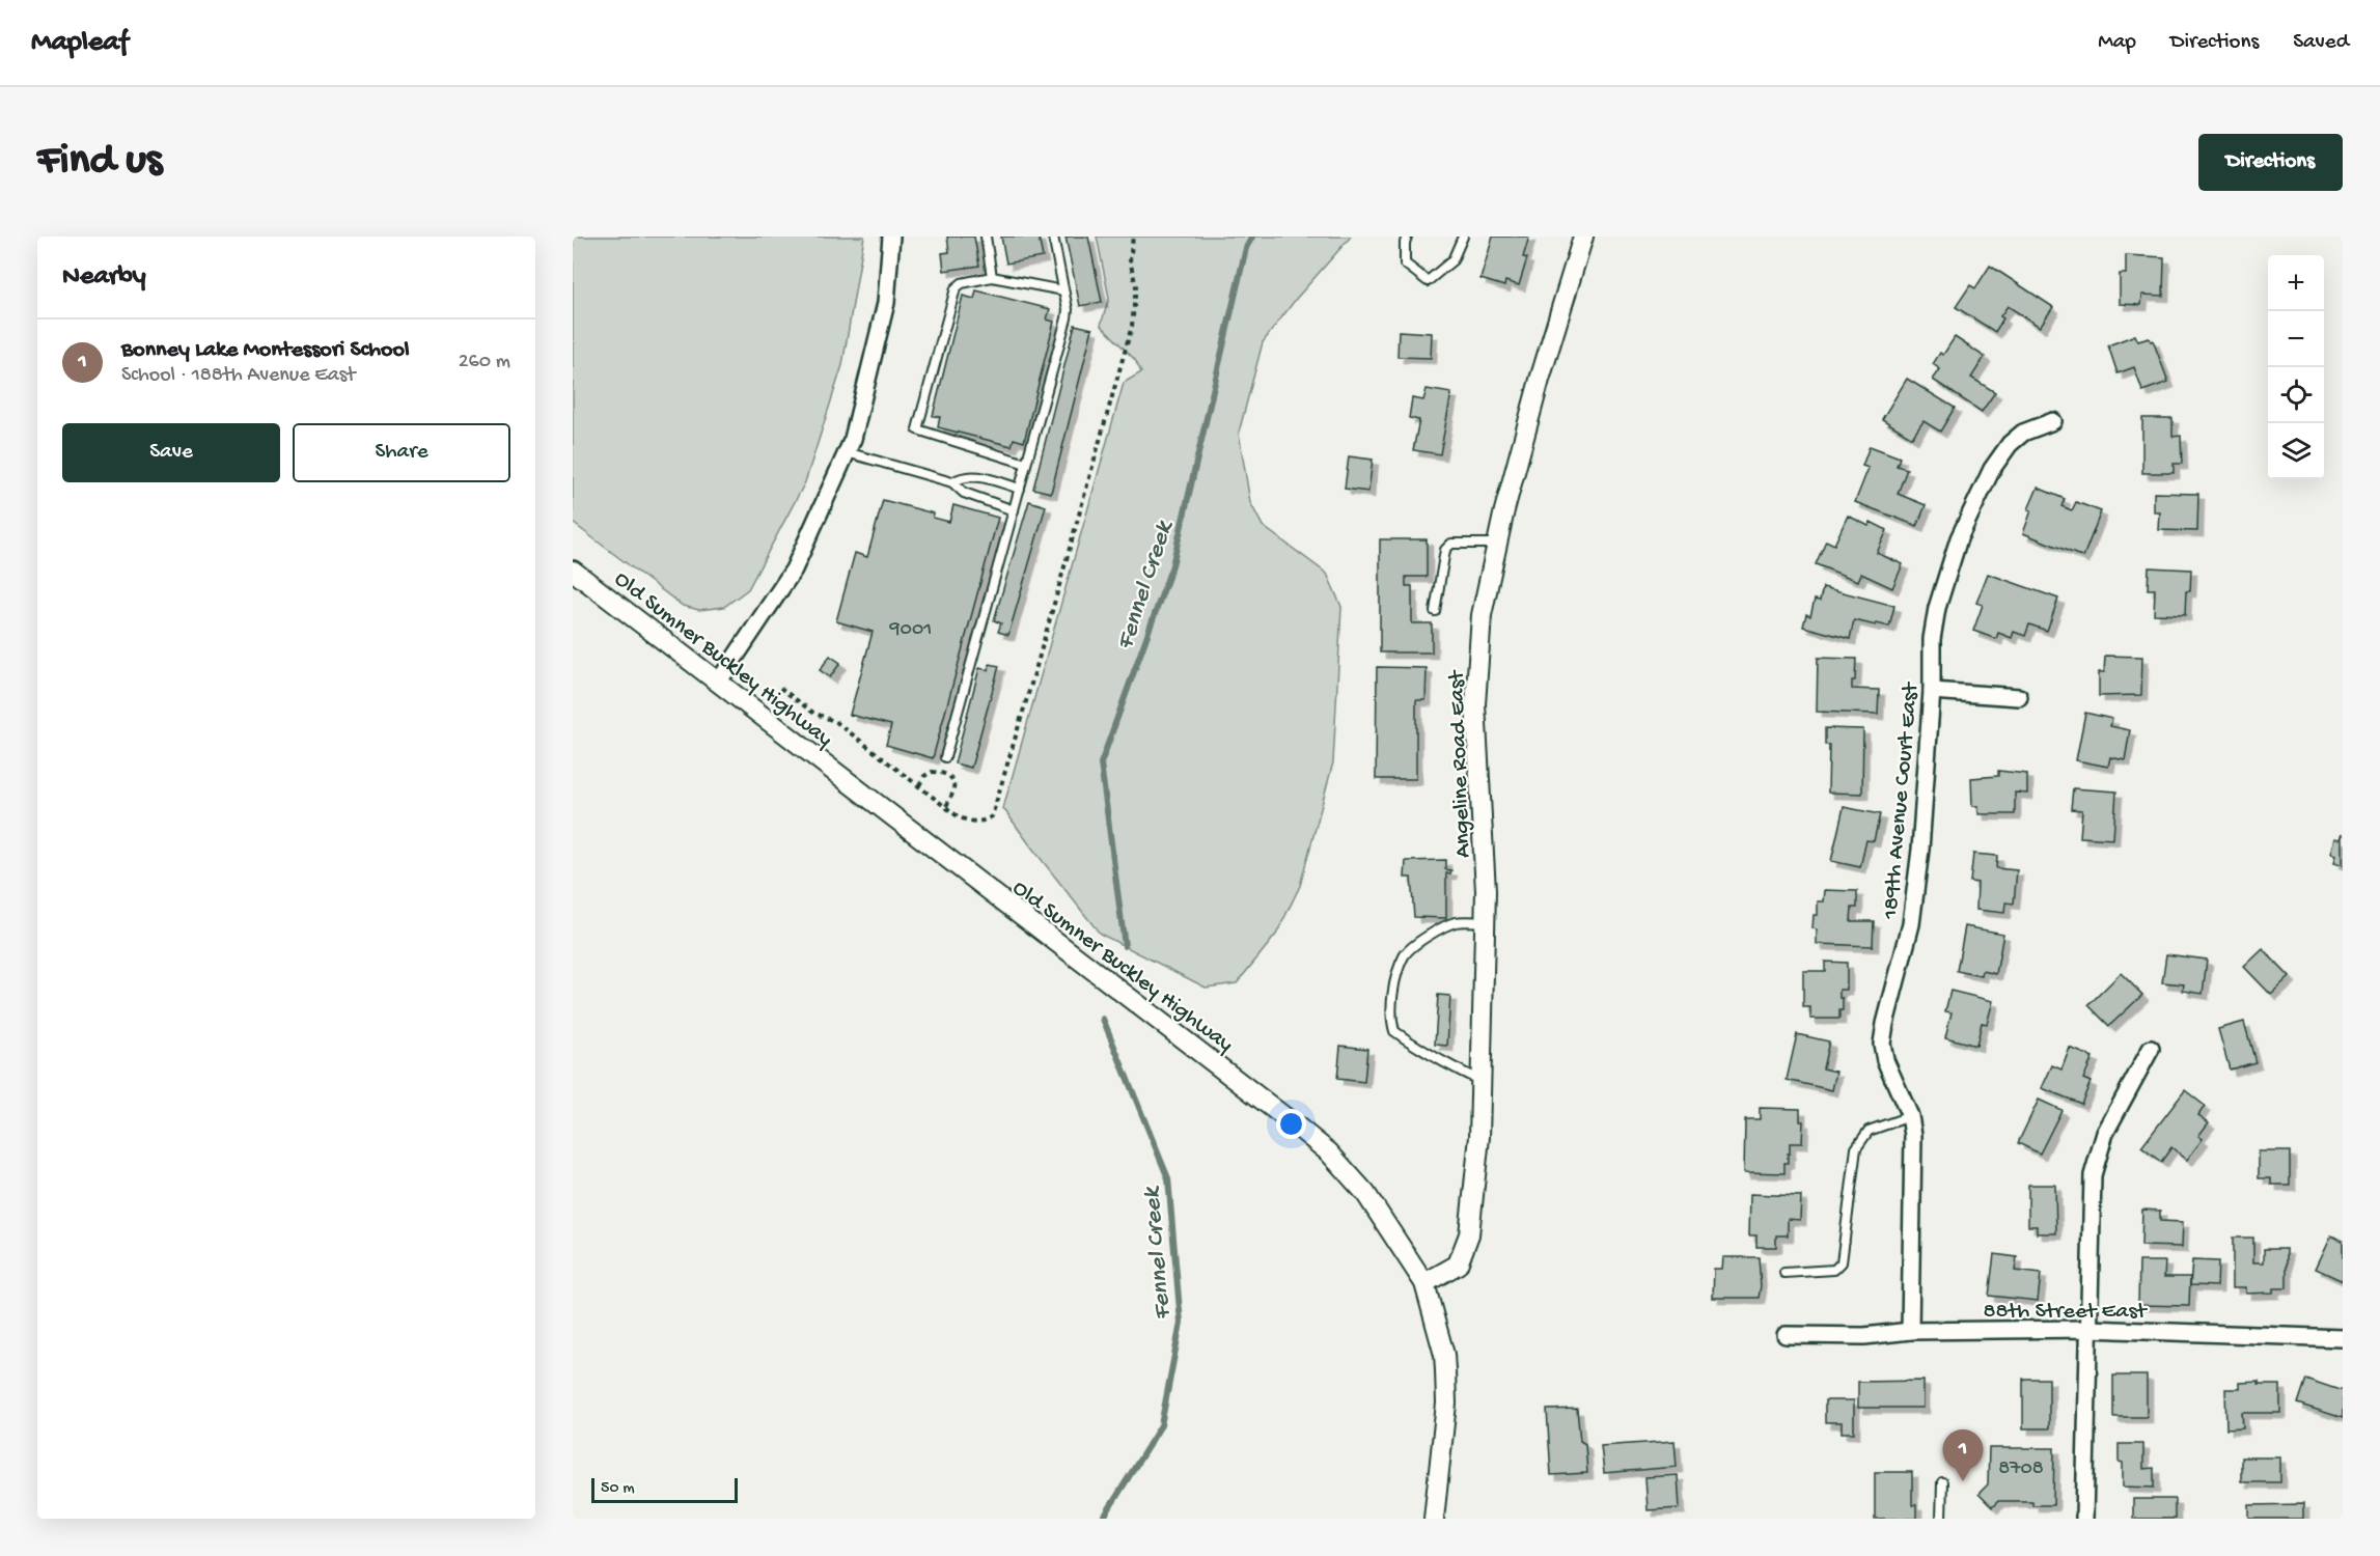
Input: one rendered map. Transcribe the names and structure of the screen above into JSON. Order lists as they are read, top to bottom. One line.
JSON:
{"streets":{"street":["Old Sumner Buckley Highway","Angeline Road East","189th Avenue Court East","88th Street East"]},"crossings":[["Old Sumner Buckley Highway","Angeline Road East"],["189th Avenue Court East","88th Street East"]],"water":["Fennel Creek"],"house_numbers":["9001","8708"],"scale_bar":"50 m","page":{"header":"Mapleaf","nav":["Map","Directions","Saved"],"buttons":["Directions",["Save","Share"]],"title":"Find us","heading":"Nearby","map_buttons":["+","−"],"list":[{"mark":"1","name":"Bonney Lake Montessori School","note":"School · 188th Avenue East","value":"260 m"}],"pins":"1","scale":"50 m"}}
